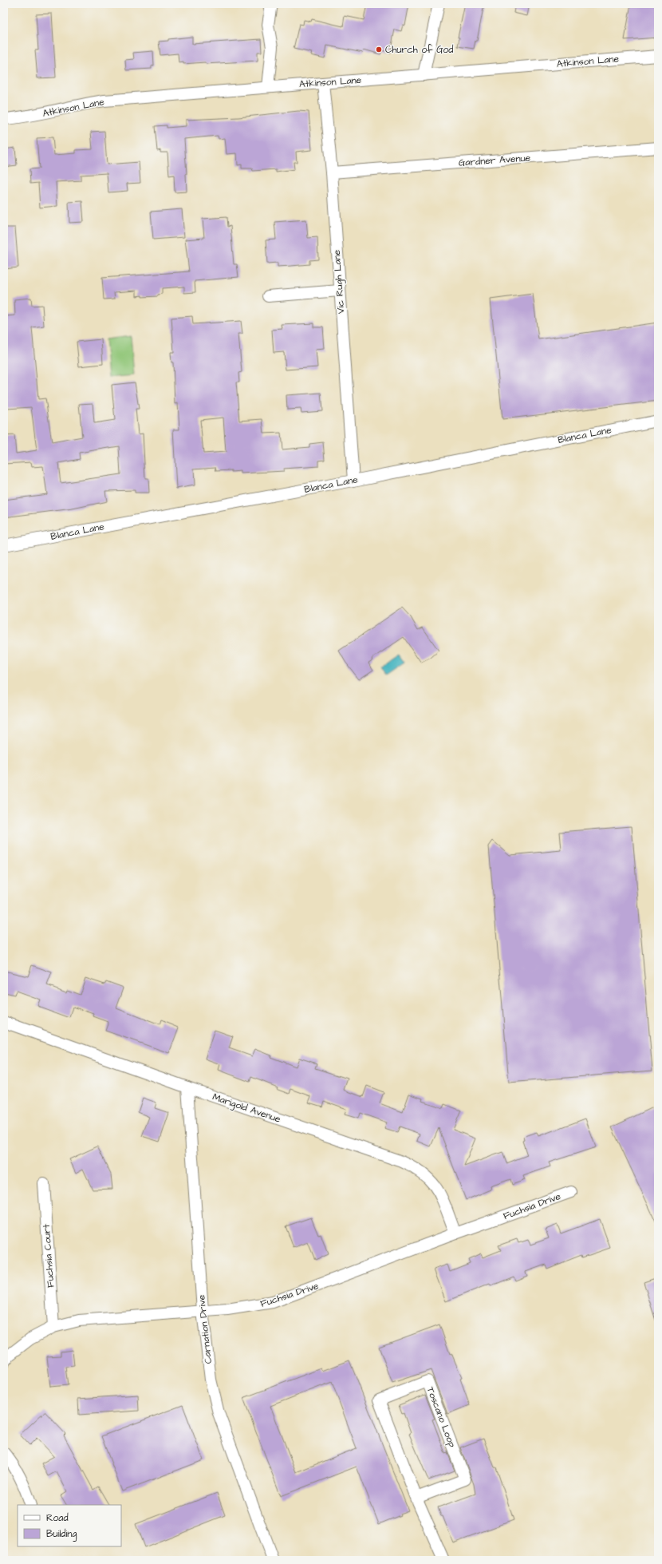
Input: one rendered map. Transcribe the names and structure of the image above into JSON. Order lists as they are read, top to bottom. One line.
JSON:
{"streets":{"street":["Atkinson Lane","Gardner Avenue","Vic Rugh Lane","Blanca Lane","Marigold Avenue","Fuchsia Drive","Fuchsia Court","Carnation Drive","Toscano Loop"]},"crossings":[["Atkinson Lane","Vic Rugh Lane"],["Gardner Avenue","Vic Rugh Lane"],["Vic Rugh Lane","Blanca Lane"],["Marigold Avenue","Fuchsia Drive"],["Marigold Avenue","Carnation Drive"],["Fuchsia Drive","Fuchsia Court"],["Fuchsia Drive","Carnation Drive"]],"places":["Church of God"],"legend":["Road","Building"]}
